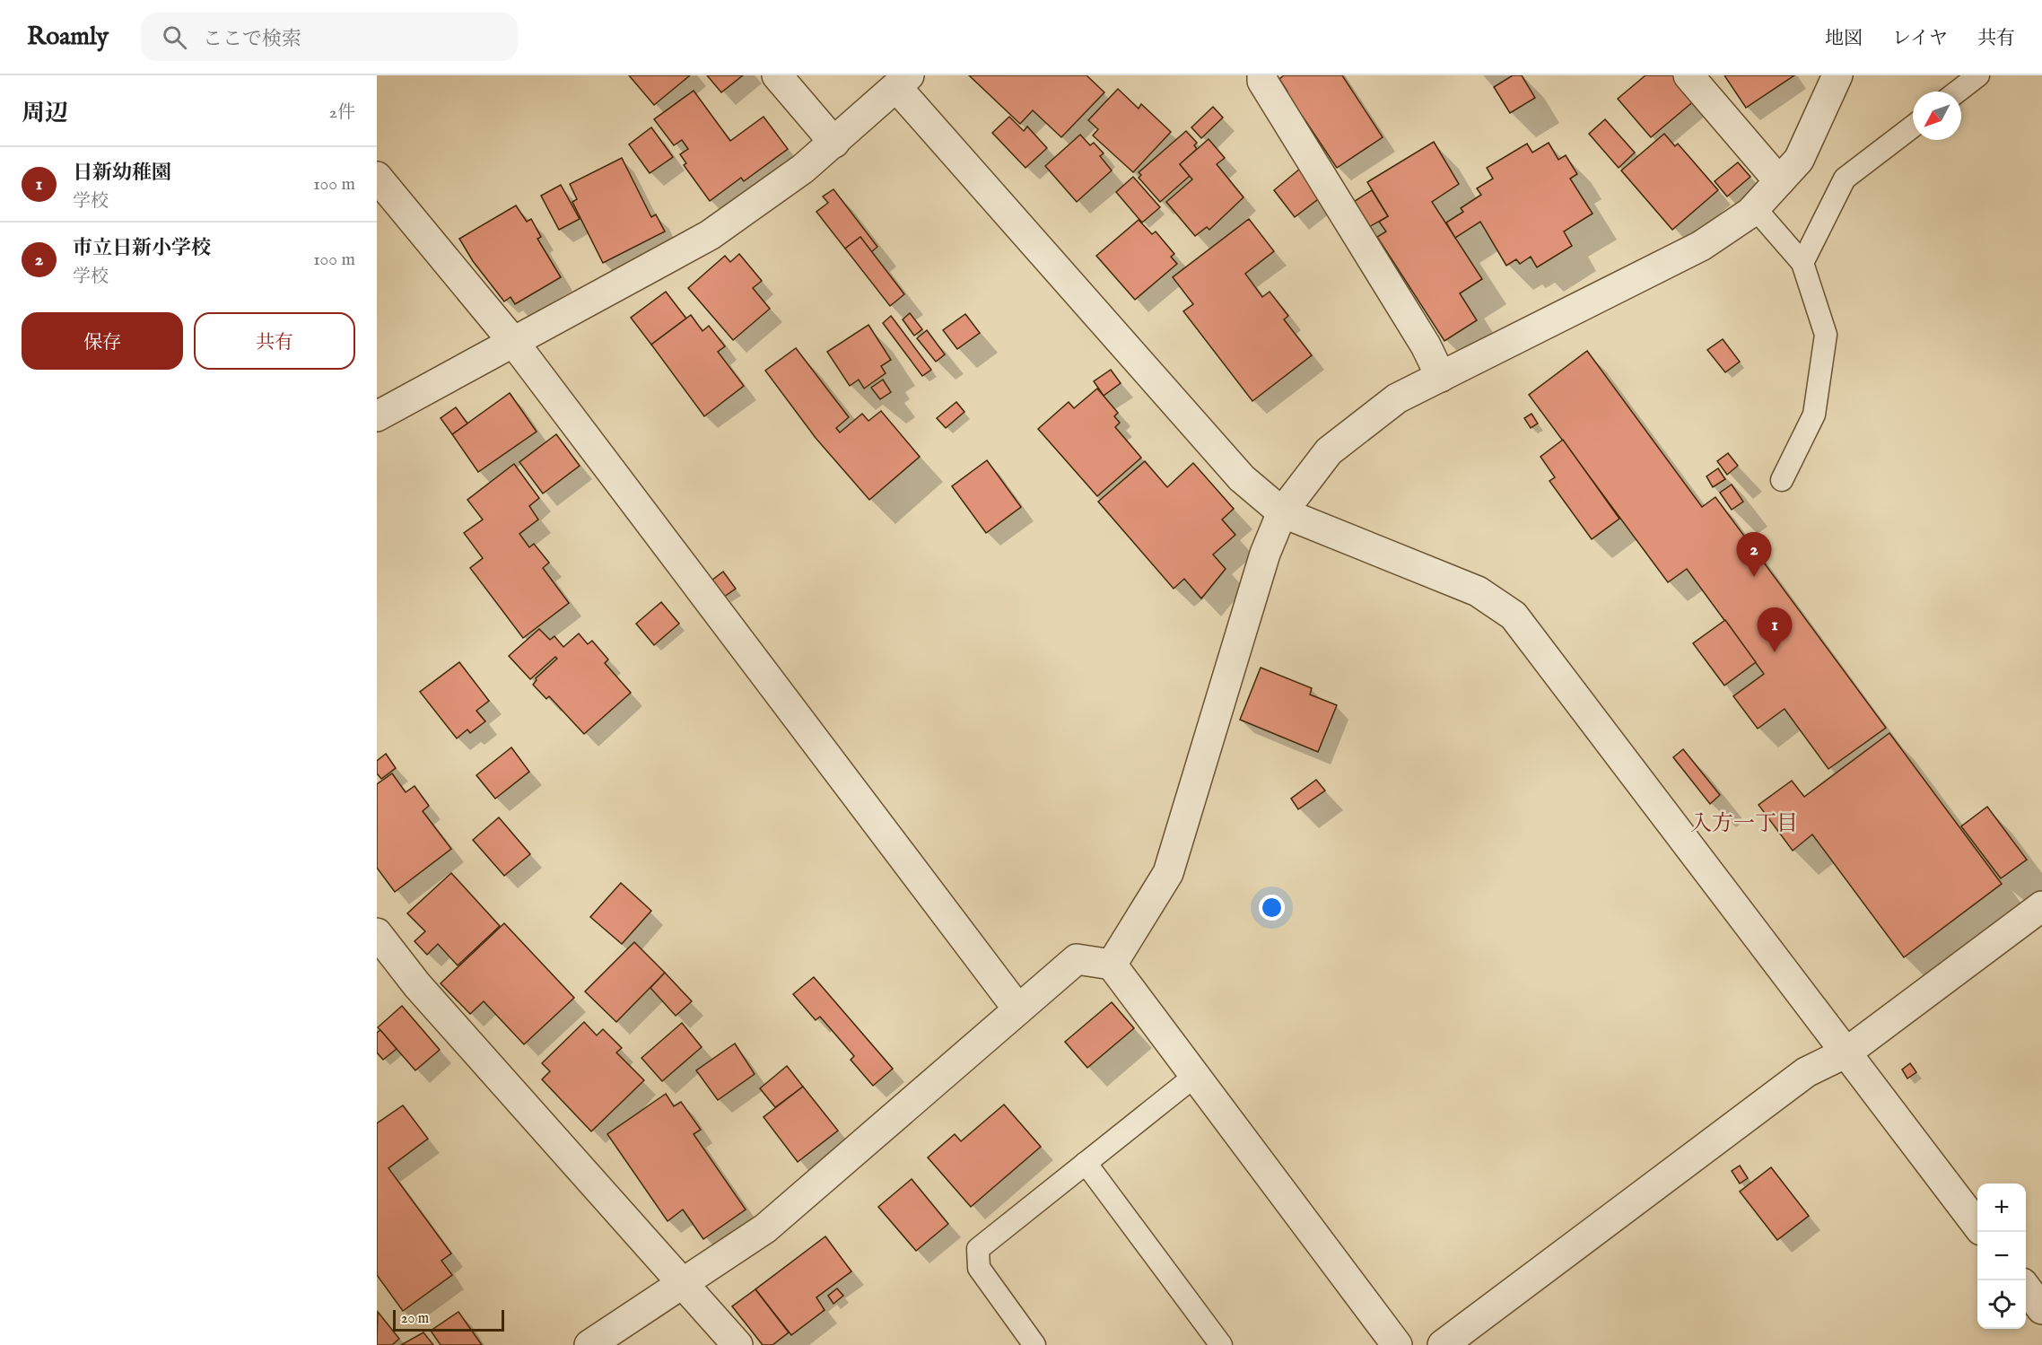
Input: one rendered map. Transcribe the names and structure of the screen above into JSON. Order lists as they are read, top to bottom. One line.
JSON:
{"districts":["入方一丁目"],"scale_bar":"20 m","north":"bottom left","page":{"header":"Roamly","search":"ここで検索","nav":["地図","レイヤ","共有"],"heading":["周辺","2件"],"list":[{"mark":"1","name":"日新幼稚園","note":"学校","value":"100 m"},{"mark":"2","name":"市立日新小学校","note":"学校","value":"100 m"}],"buttons":["保存","共有"],"pins":["2","1"],"map_buttons":["+","−"],"scale":"20 m"}}
